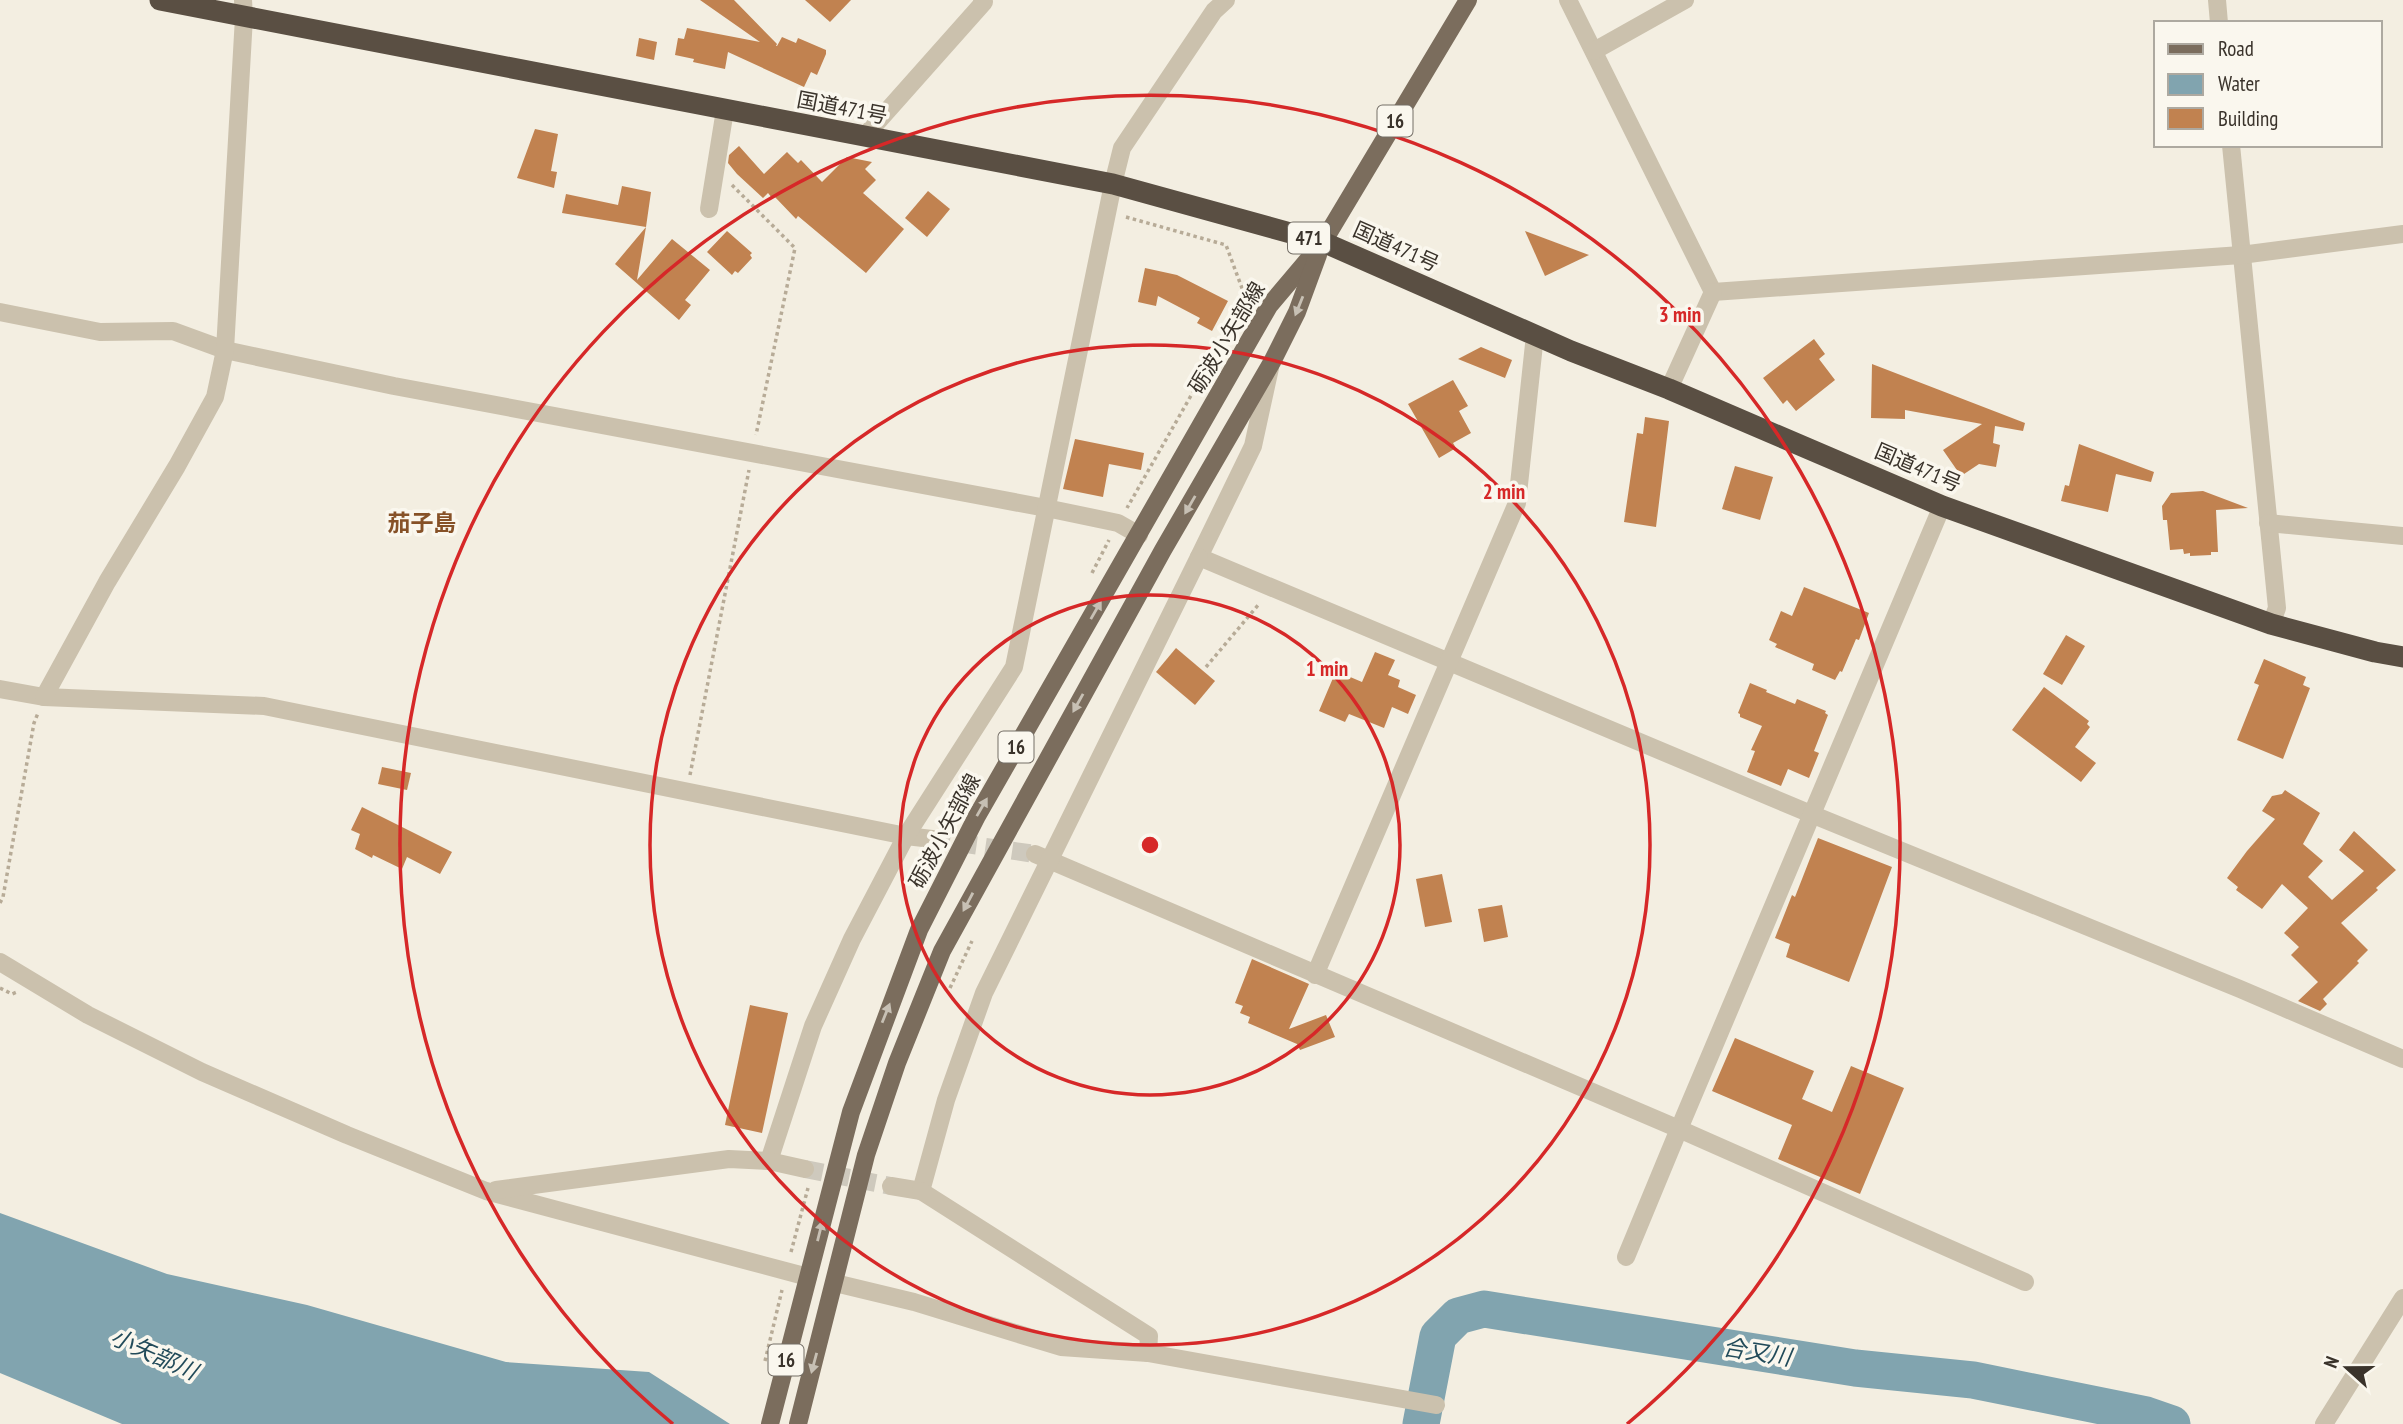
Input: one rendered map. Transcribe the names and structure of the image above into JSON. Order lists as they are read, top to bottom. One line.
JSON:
{"streets":{"highway":["国道471号","471"],"main road":["16","砺波小矢部線"]},"crossings":[["国道471号","砺波小矢部線"]],"districts":["茄子島"],"water":["合又川","小矢部川"],"legend":["Road","Water","Building"],"north":"left","rings":["3 min","2 min","1 min"]}
